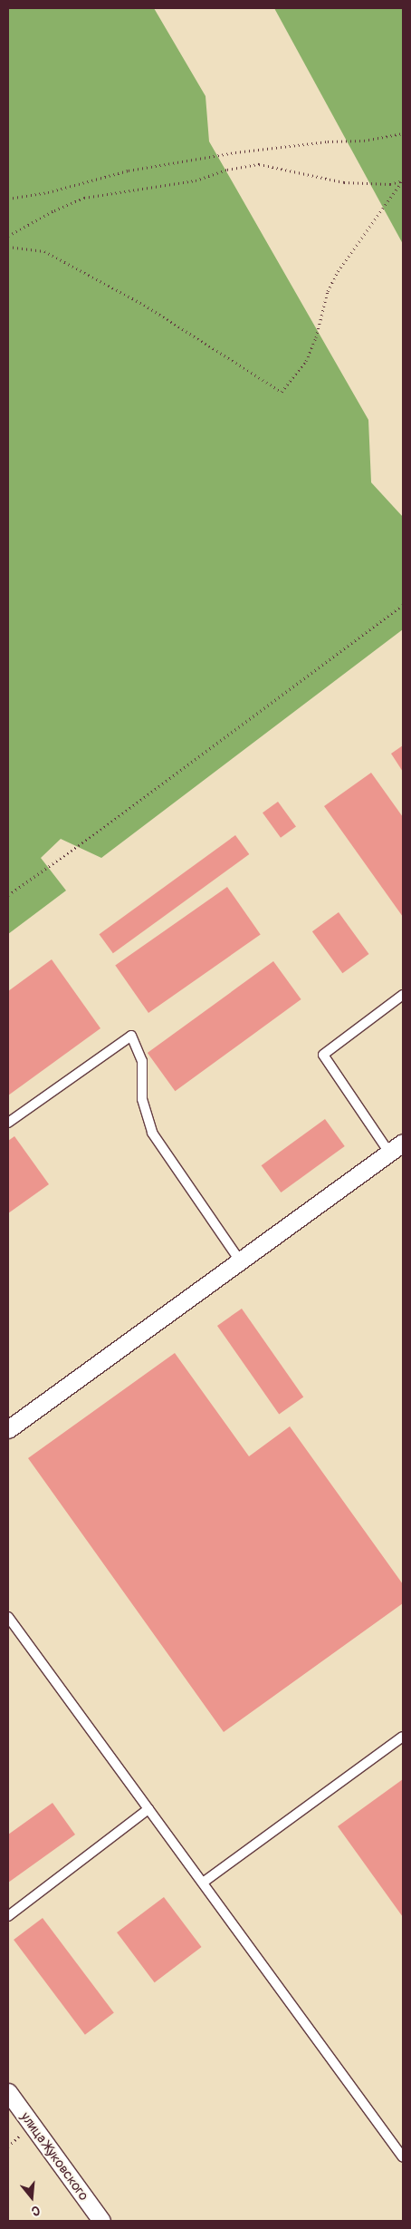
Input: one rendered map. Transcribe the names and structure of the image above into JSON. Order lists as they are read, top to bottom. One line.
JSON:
{"streets":{"street":["улица Жуковского"]},"north":"bottom"}
